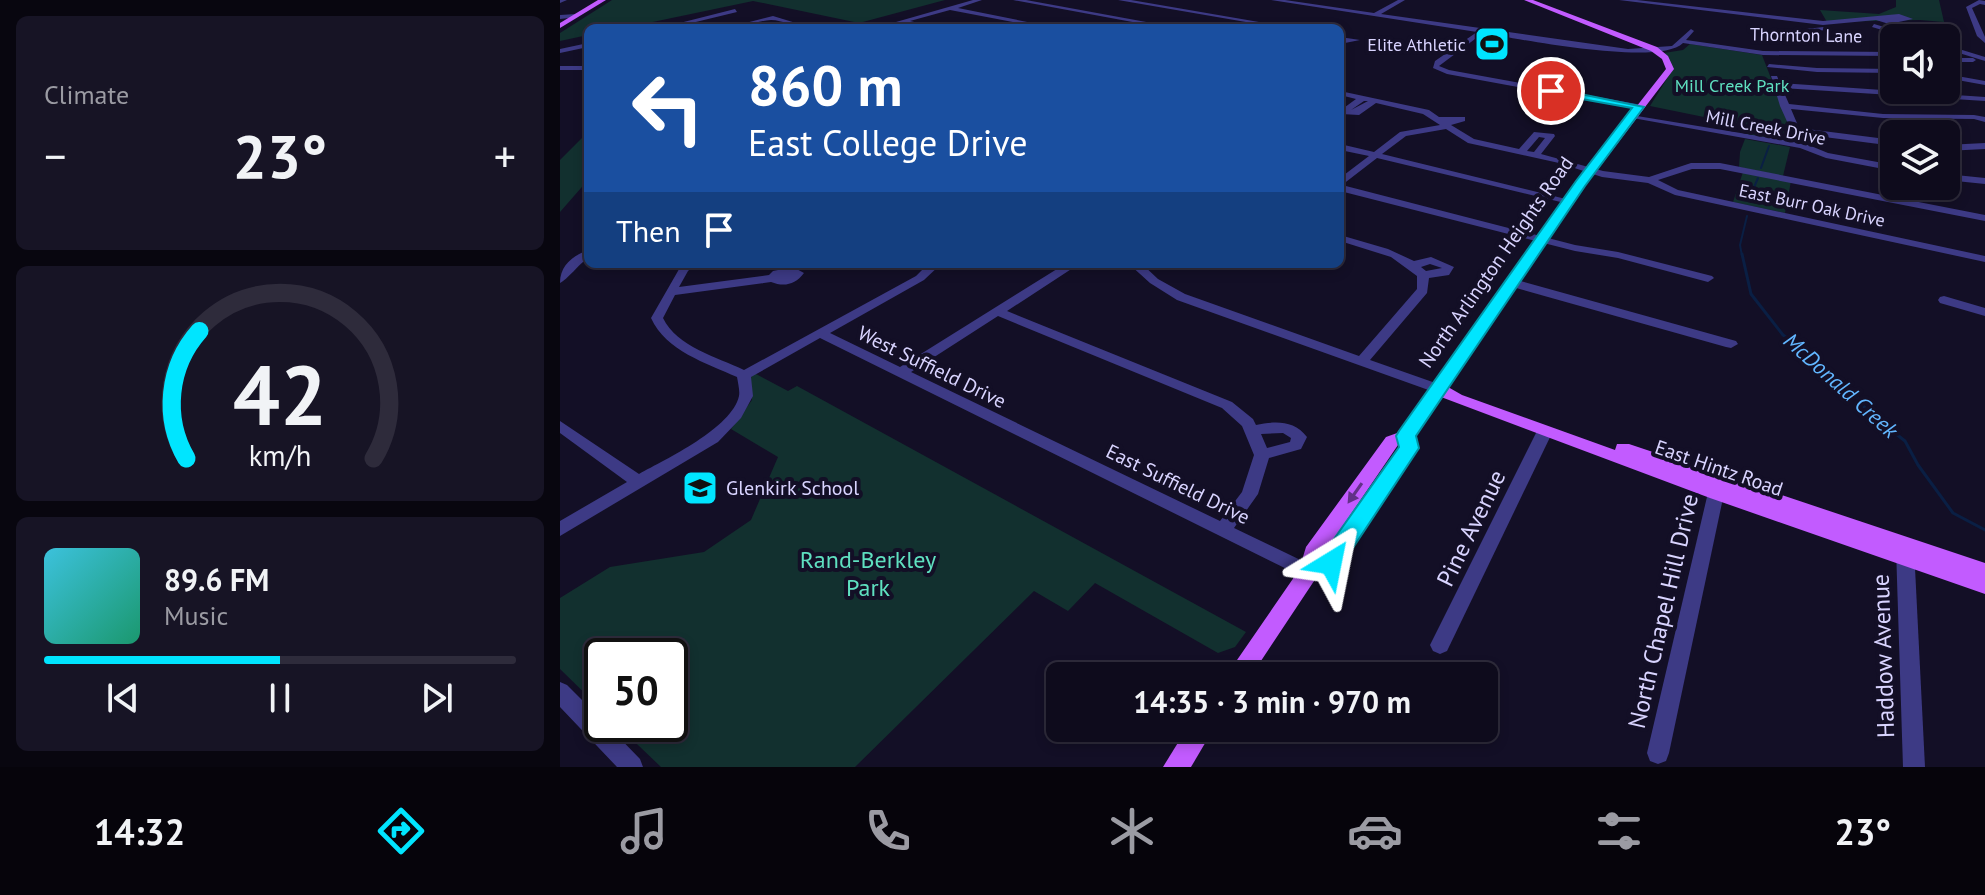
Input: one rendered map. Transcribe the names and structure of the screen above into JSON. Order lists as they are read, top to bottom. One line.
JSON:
{"streets":{"main road":["North Arlington Heights Road","East Hintz Road"],"street":["Thornton Lane","Mill Creek Drive","East Burr Oak Drive","West Suffield Drive","East Suffield Drive","Pine Avenue","North Chapel Hill Drive","Haddow Avenue"]},"crossings":[["Mill Creek Drive","North Arlington Heights Road"],["East Burr Oak Drive","North Arlington Heights Road"],["North Arlington Heights Road","East Hintz Road"],["North Arlington Heights Road","East Suffield Drive"],["West Suffield Drive","East Suffield Drive"],["East Hintz Road","Pine Avenue"],["East Hintz Road","North Chapel Hill Drive"],["East Hintz Road","Haddow Avenue"]],"water":["McDonald Creek"],"parks":["Mill Creek Park","Rand-Berkley Park"],"places":{"sports":["Elite Athletic"],"school or university":["Glenkirk School"]},"page":{"tile":"Climate","turn":["860 m","East College Drive"],"heat":["−","23°","+"],"then":"Then","song":["89.6 FM","Music"],"limit":"50","trip":"14:35 · 3 min · 970 m","tabs":["14:32","23°"],"gauge":["42","km/h"]}}
